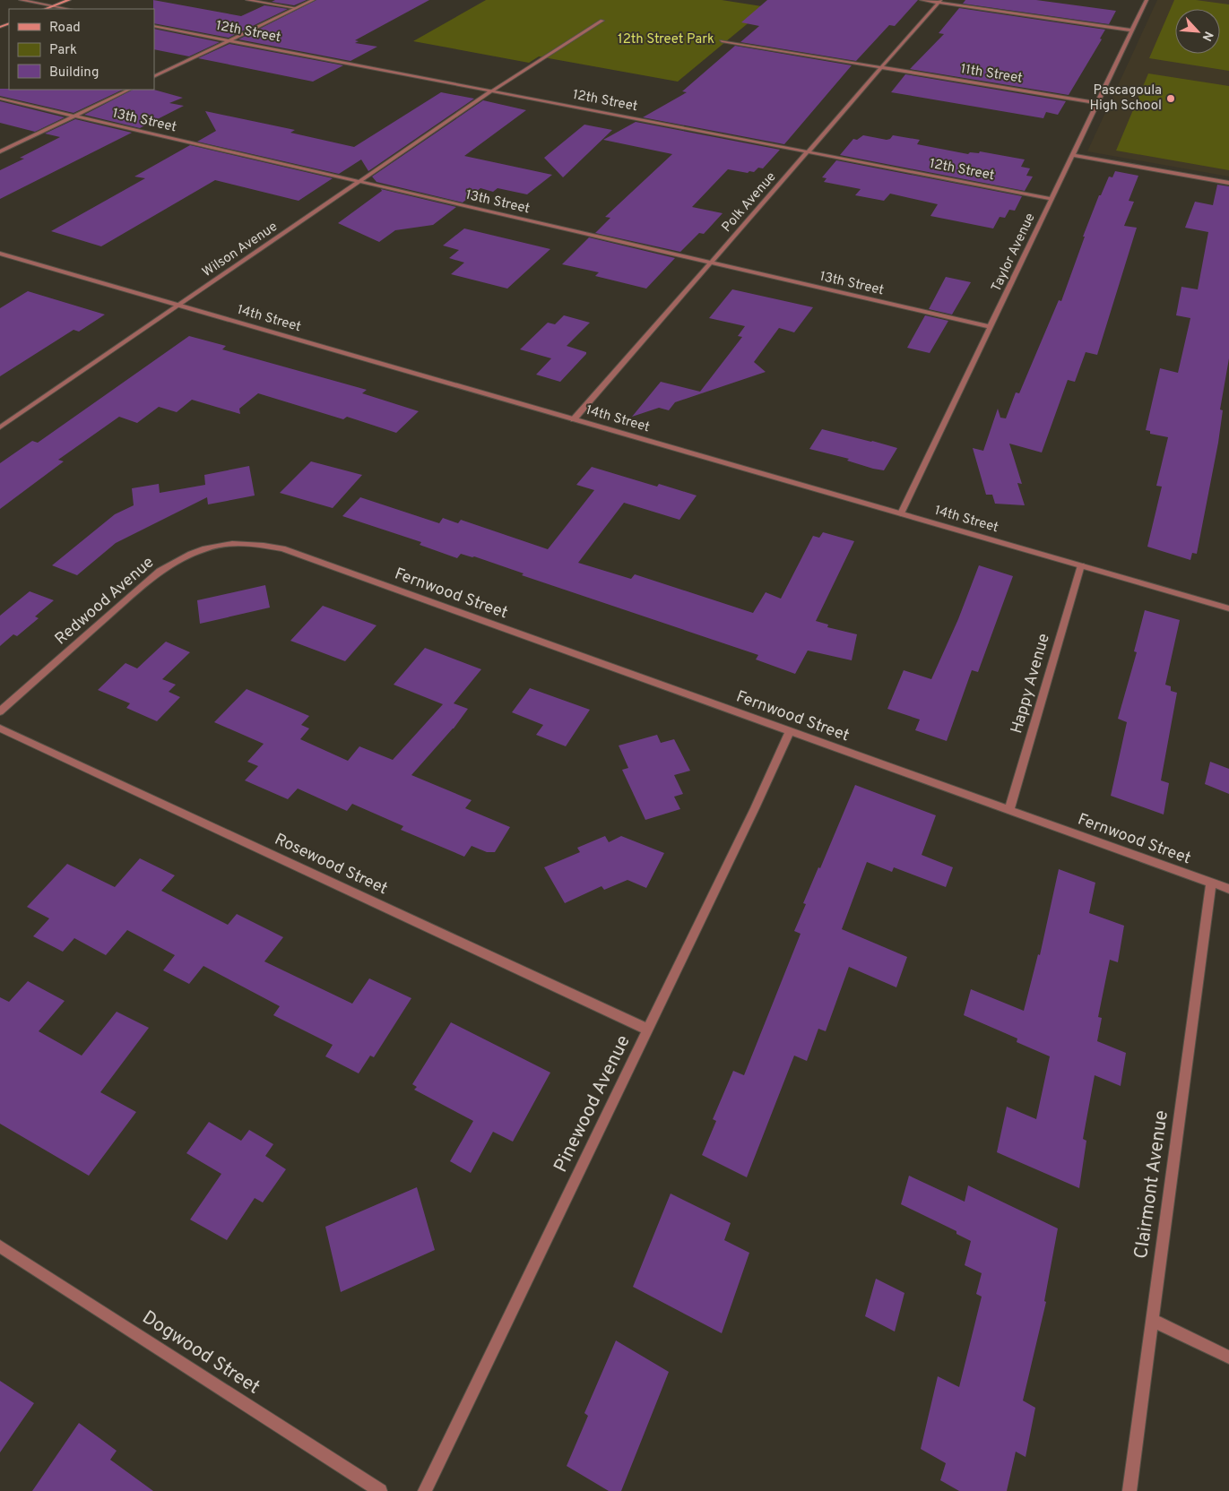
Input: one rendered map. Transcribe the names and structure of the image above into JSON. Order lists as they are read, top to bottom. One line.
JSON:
{"streets":{"street":["12th Street","11th Street","13th Street","Polk Avenue","Wilson Avenue","Taylor Avenue","14th Street","Fernwood Street","Redwood Avenue","Happy Avenue","Rosewood Street","Pinewood Avenue","Clairmont Avenue","Dogwood Street"]},"crossings":[["12th Street","Polk Avenue"],["12th Street","Wilson Avenue"],["12th Street","Taylor Avenue"],["11th Street","Polk Avenue"],["11th Street","Taylor Avenue"],["13th Street","Polk Avenue"],["13th Street","Wilson Avenue"],["13th Street","Taylor Avenue"],["Polk Avenue","14th Street"],["Wilson Avenue","14th Street"],["Taylor Avenue","14th Street"],["14th Street","Happy Avenue"],["Fernwood Street","Redwood Avenue"],["Fernwood Street","Happy Avenue"],["Fernwood Street","Pinewood Avenue"],["Fernwood Street","Clairmont Avenue"],["Rosewood Street","Pinewood Avenue"]],"parks":["12th Street Park"],"places":["Pascagoula High School"],"legend":["Road","Park","Building"],"north":"bottom right"}
